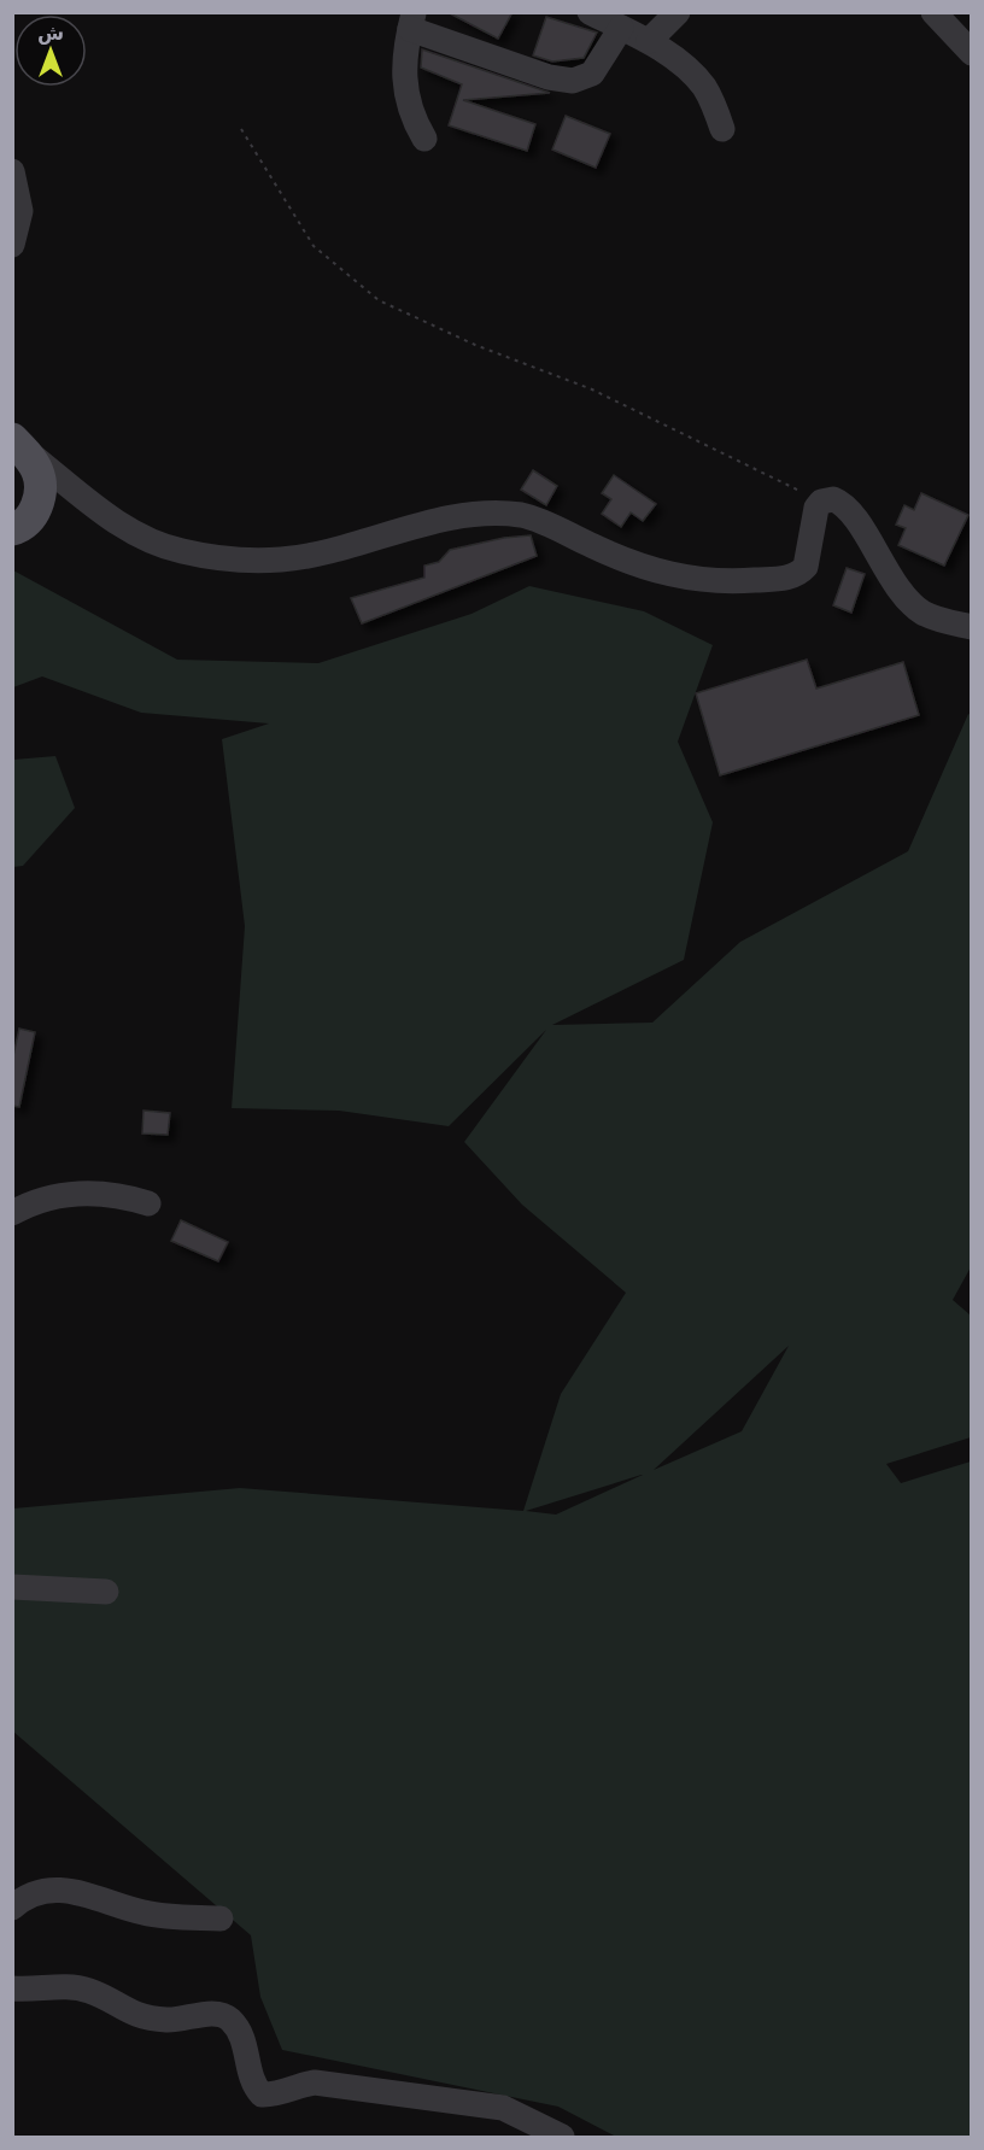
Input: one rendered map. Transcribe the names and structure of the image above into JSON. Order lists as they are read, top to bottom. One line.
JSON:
{"north":"top"}
